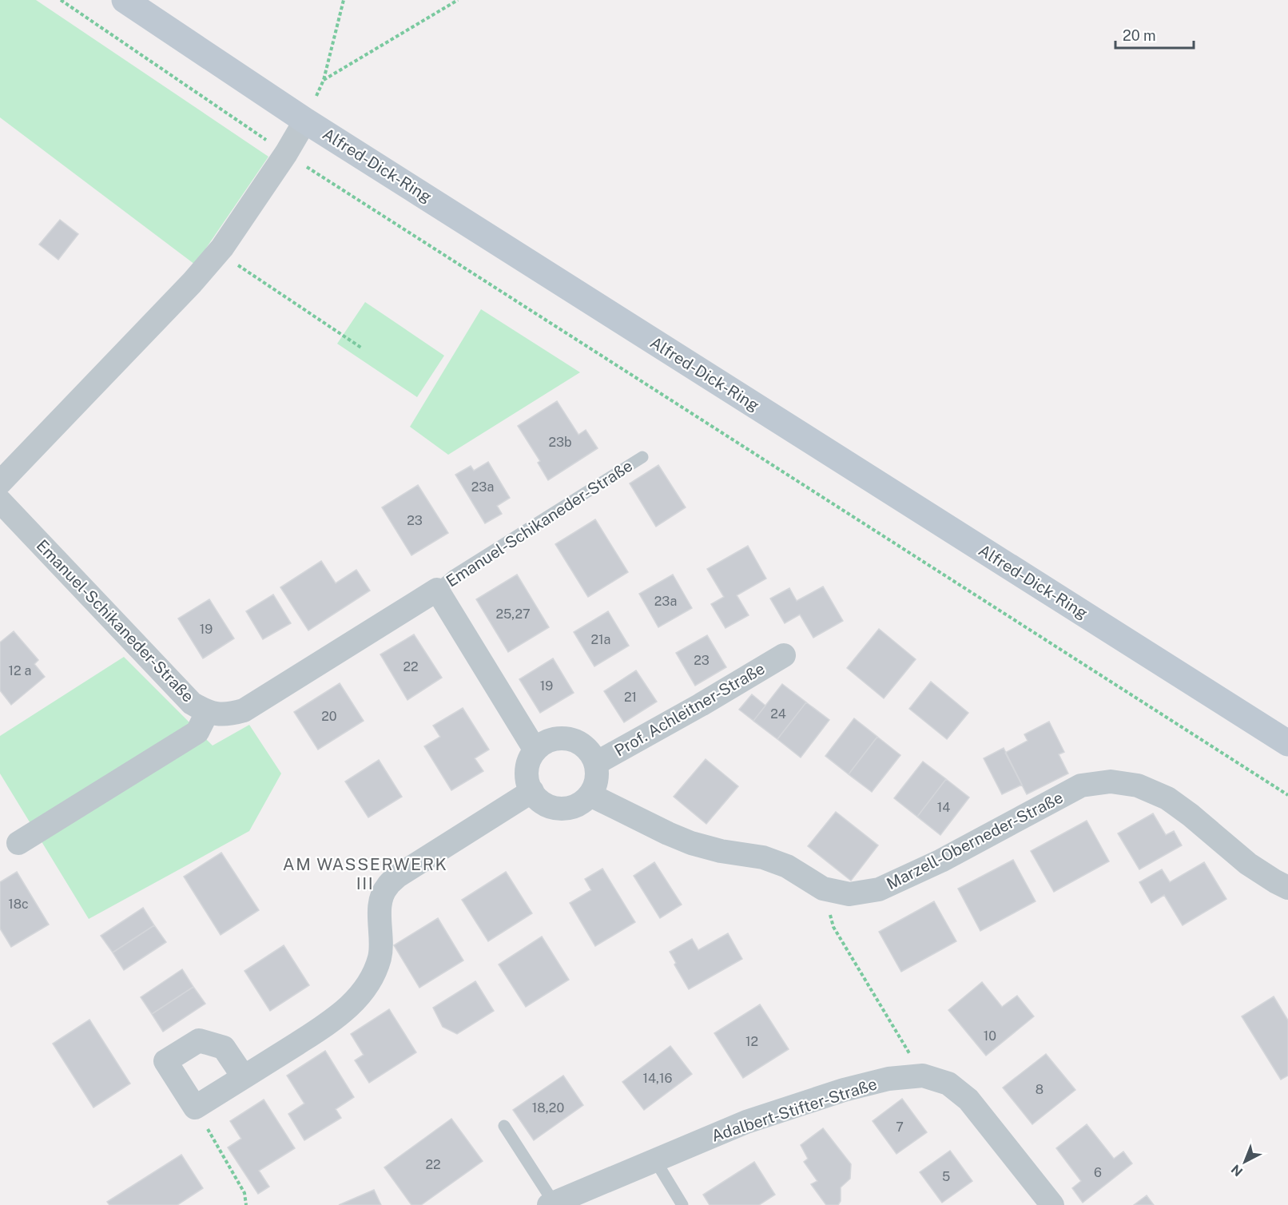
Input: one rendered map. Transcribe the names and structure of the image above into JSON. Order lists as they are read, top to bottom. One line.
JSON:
{"streets":{"main road":["Alfred-Dick-Ring"],"street":["Emanuel-Schikaneder-Straße","Prof. Achleitner-Straße","Marzell-Oberneder-Straße","Adalbert-Stifter-Straße"]},"crossings":[["Emanuel-Schikaneder-Straße","Prof. Achleitner-Straße"],["Emanuel-Schikaneder-Straße","Marzell-Oberneder-Straße"],["Prof. Achleitner-Straße","Marzell-Oberneder-Straße"]],"districts":["AM WASSERWERK III"],"house_numbers":["23b","23a","23","23a","25,27","19","21a","23","22","12 a","19","21","24","20","14","18c","10","12","14,16","8","18,20","7","22","6","5"],"scale_bar":"20 m","north":"bottom left"}
